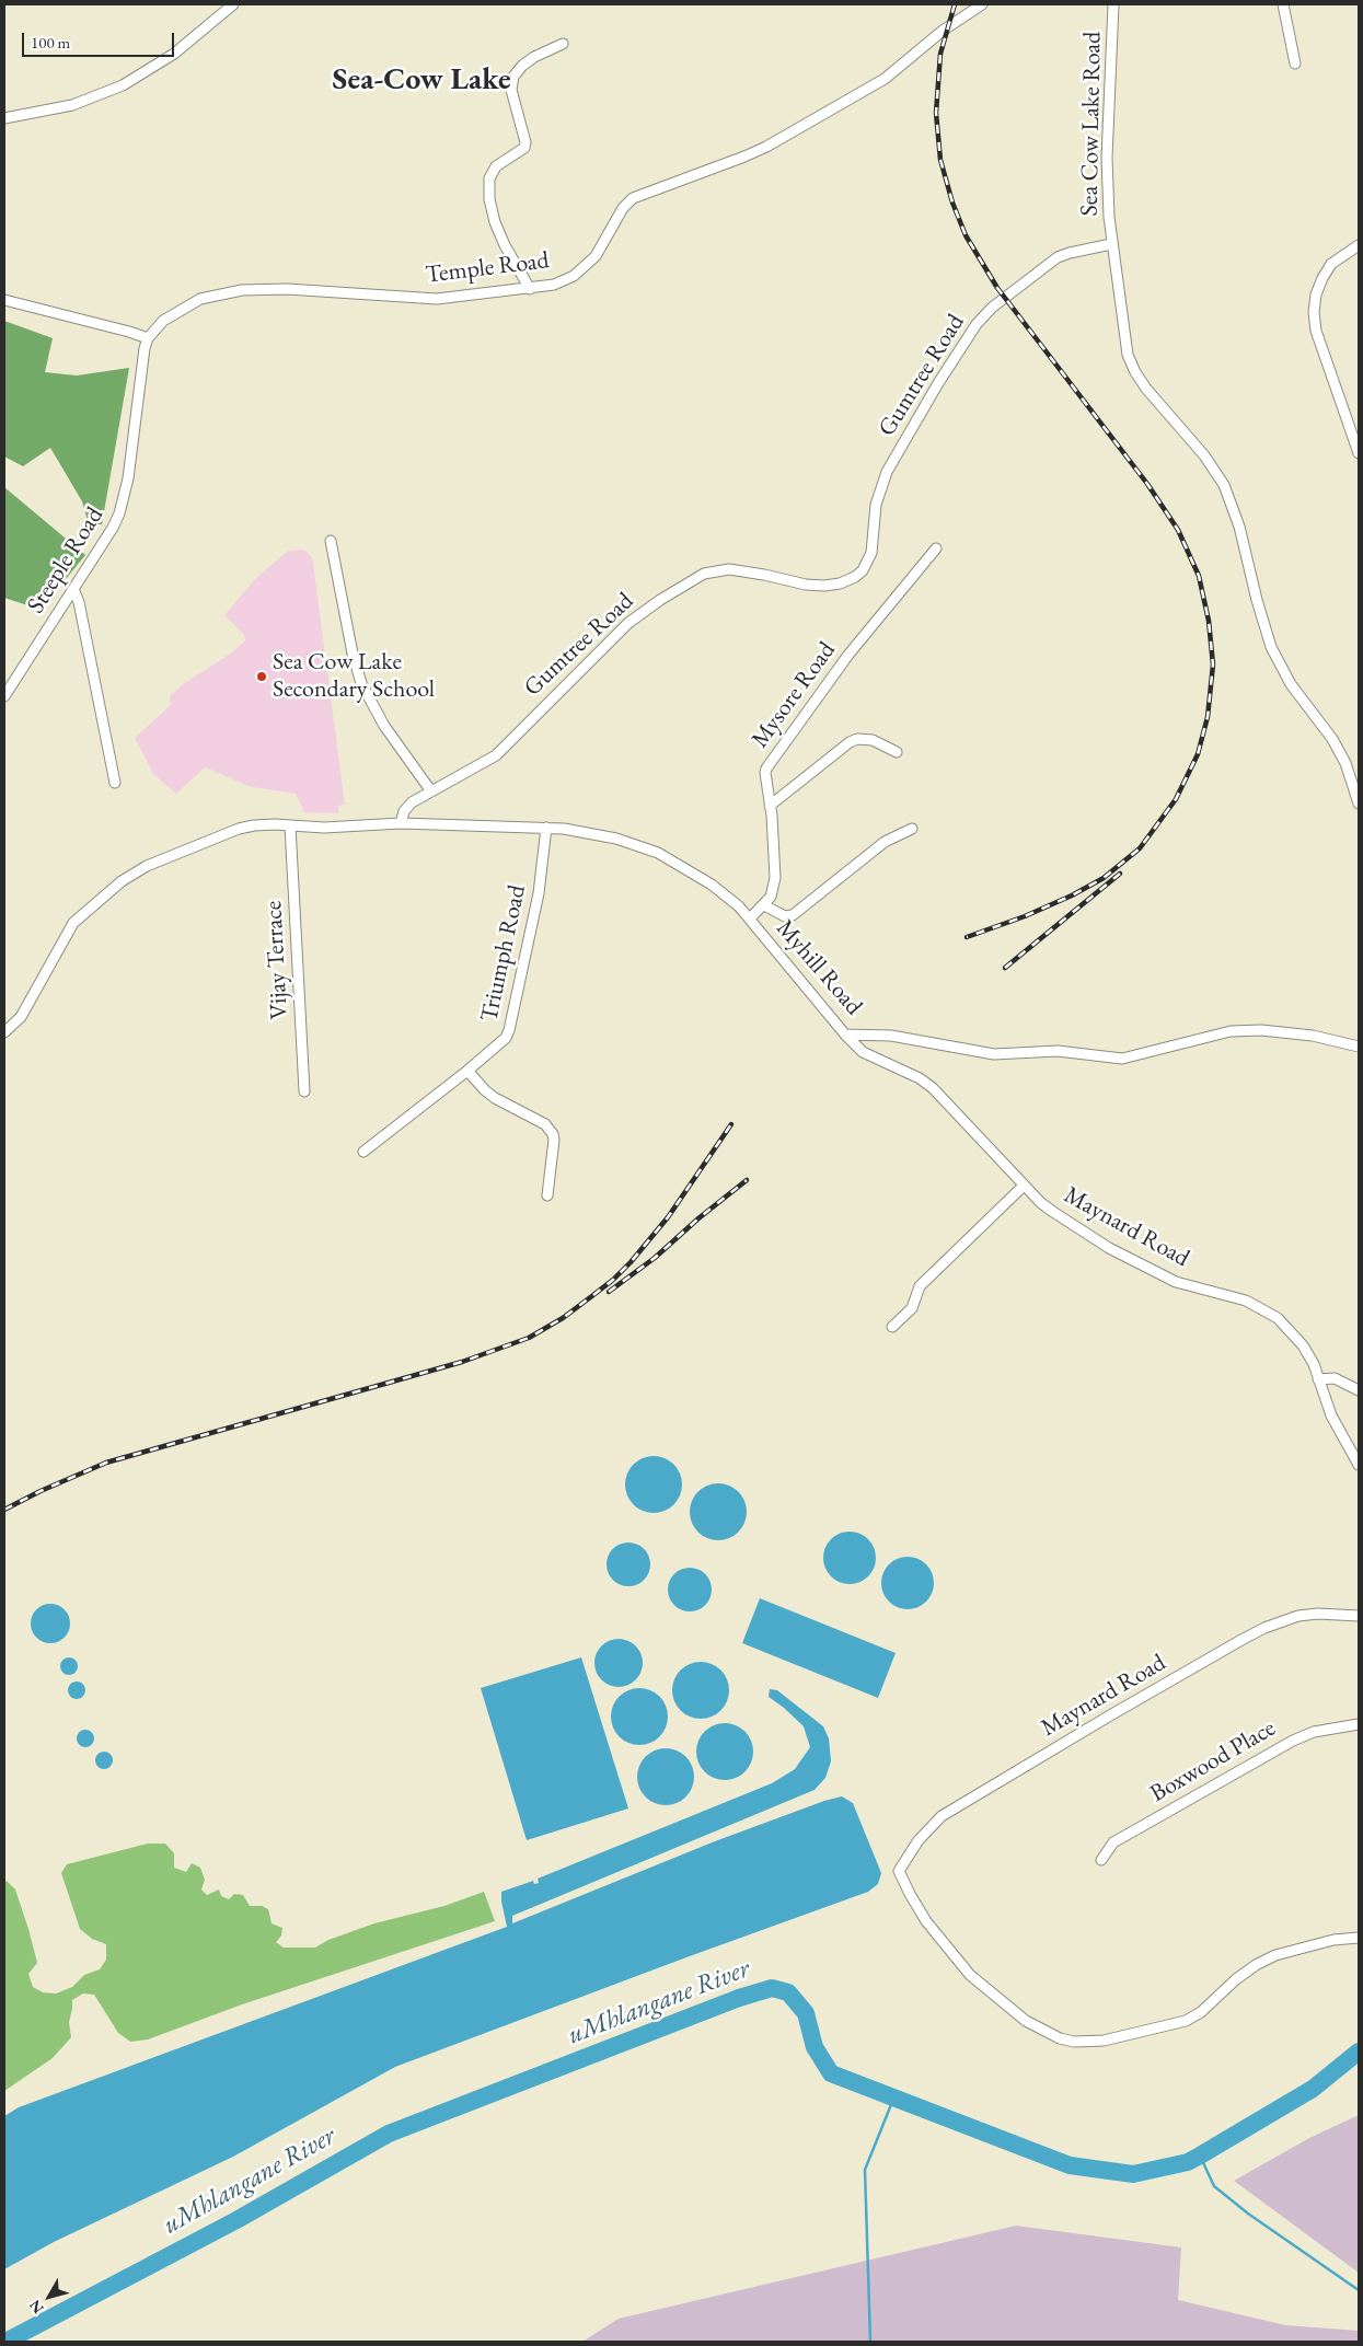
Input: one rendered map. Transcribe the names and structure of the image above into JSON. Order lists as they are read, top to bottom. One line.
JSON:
{"streets":{"street":["Sea Cow Lake Road","Temple Road","Gumtree Road","Steeple Road","Mysore Road","Triumph Road","Vijay Terrace","Myhill Road","Maynard Road","Boxwood Place"]},"crossings":[["Sea Cow Lake Road","Gumtree Road"],["Temple Road","Steeple Road"],["Gumtree Road","Myhill Road"],["Mysore Road","Myhill Road"],["Triumph Road","Myhill Road"],["Myhill Road","Maynard Road"]],"districts":["Sea-Cow Lake"],"water":["uMhlangane River"],"places":["Sea Cow Lake Secondary School"],"scale_bar":"100 m","north":"bottom left"}
